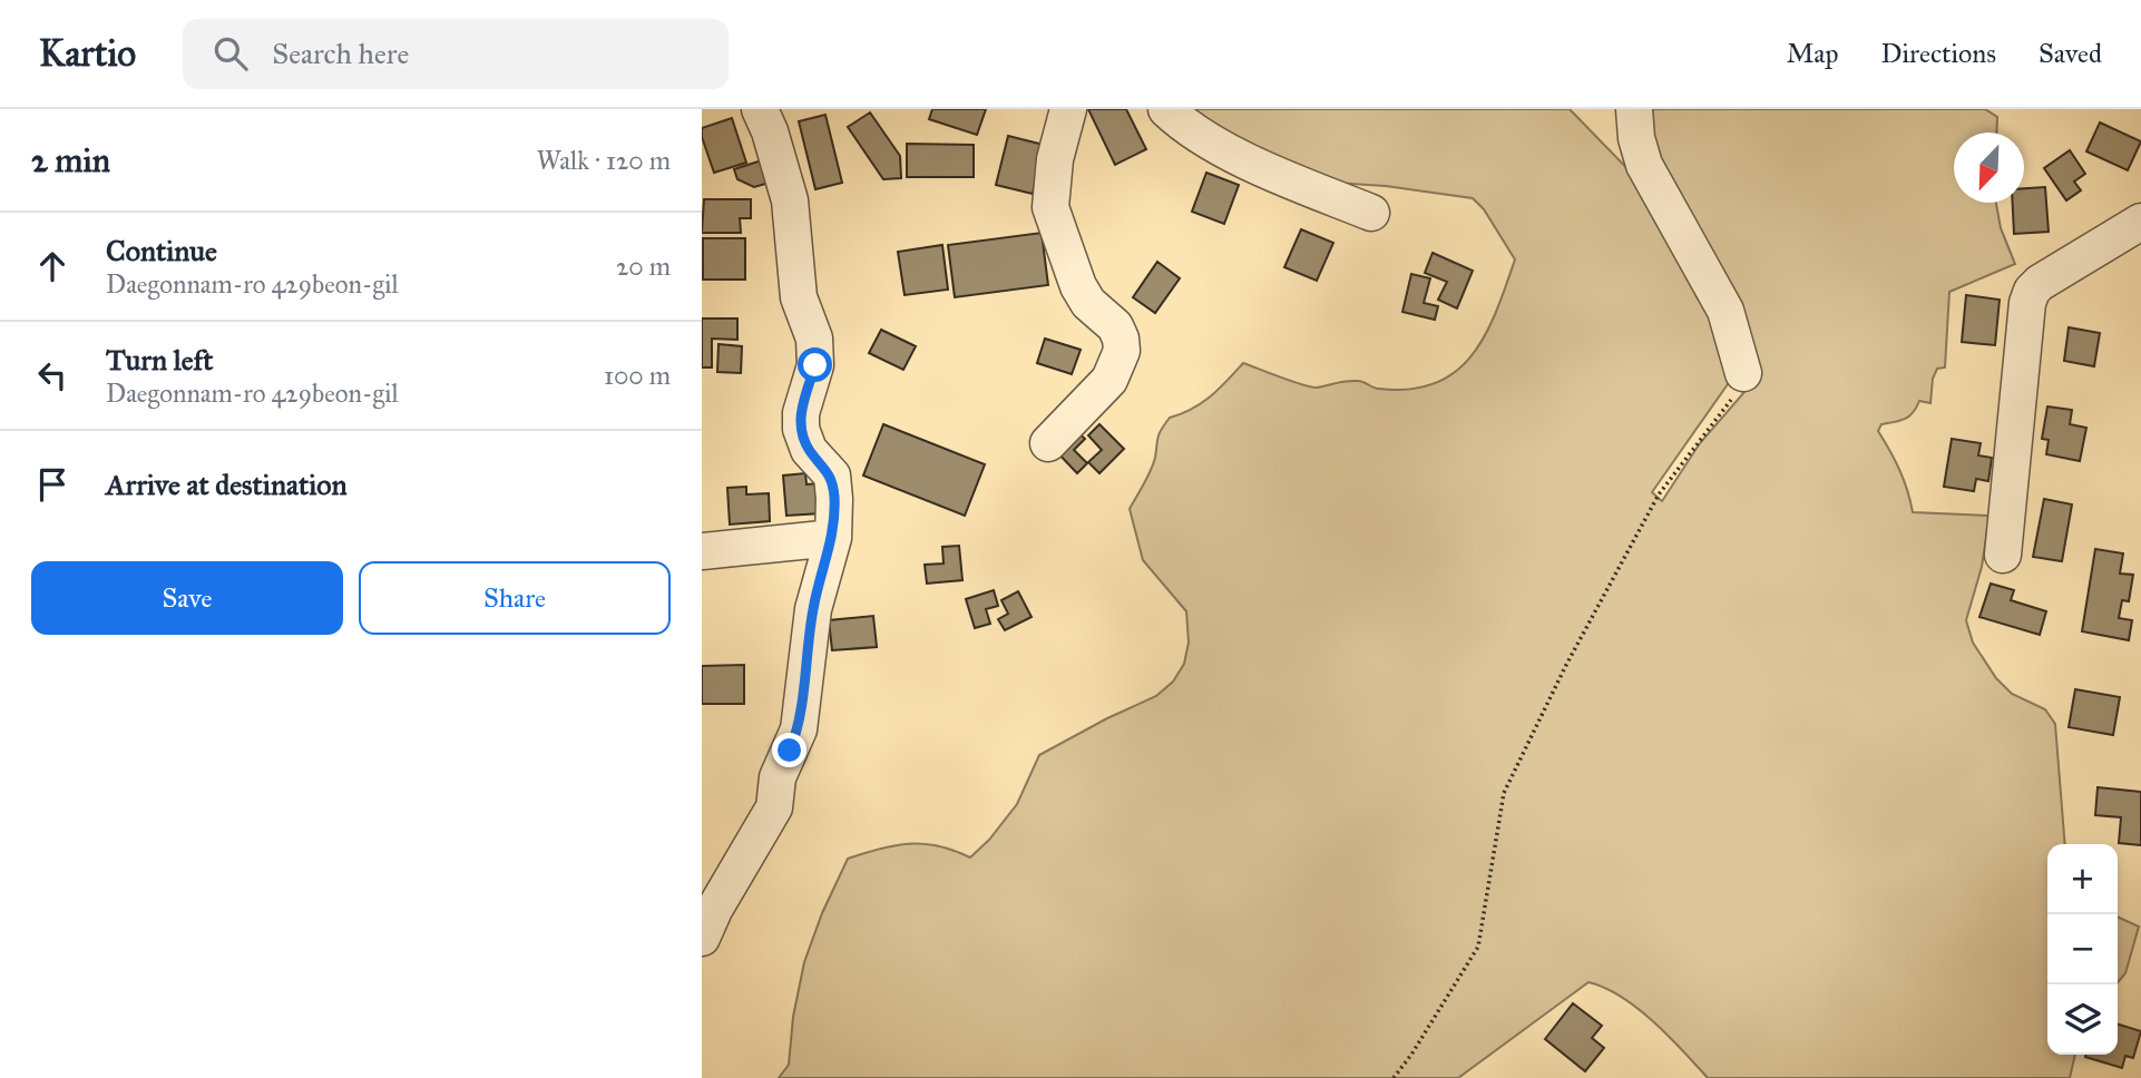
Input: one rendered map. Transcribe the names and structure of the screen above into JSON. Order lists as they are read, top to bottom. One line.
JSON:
{"north":"bottom left","page":{"header":"Kartio","search":"Search here","nav":["Map","Directions","Saved"],"heading":["2 min","Walk · 120 m"],"list":[["Continue","Daegonnam-ro 429beon-gil","20 m"],["Turn left","Daegonnam-ro 429beon-gil","100 m"],"Arrive at destination"],"buttons":["Save","Share"],"map_buttons":["+","−"]}}
